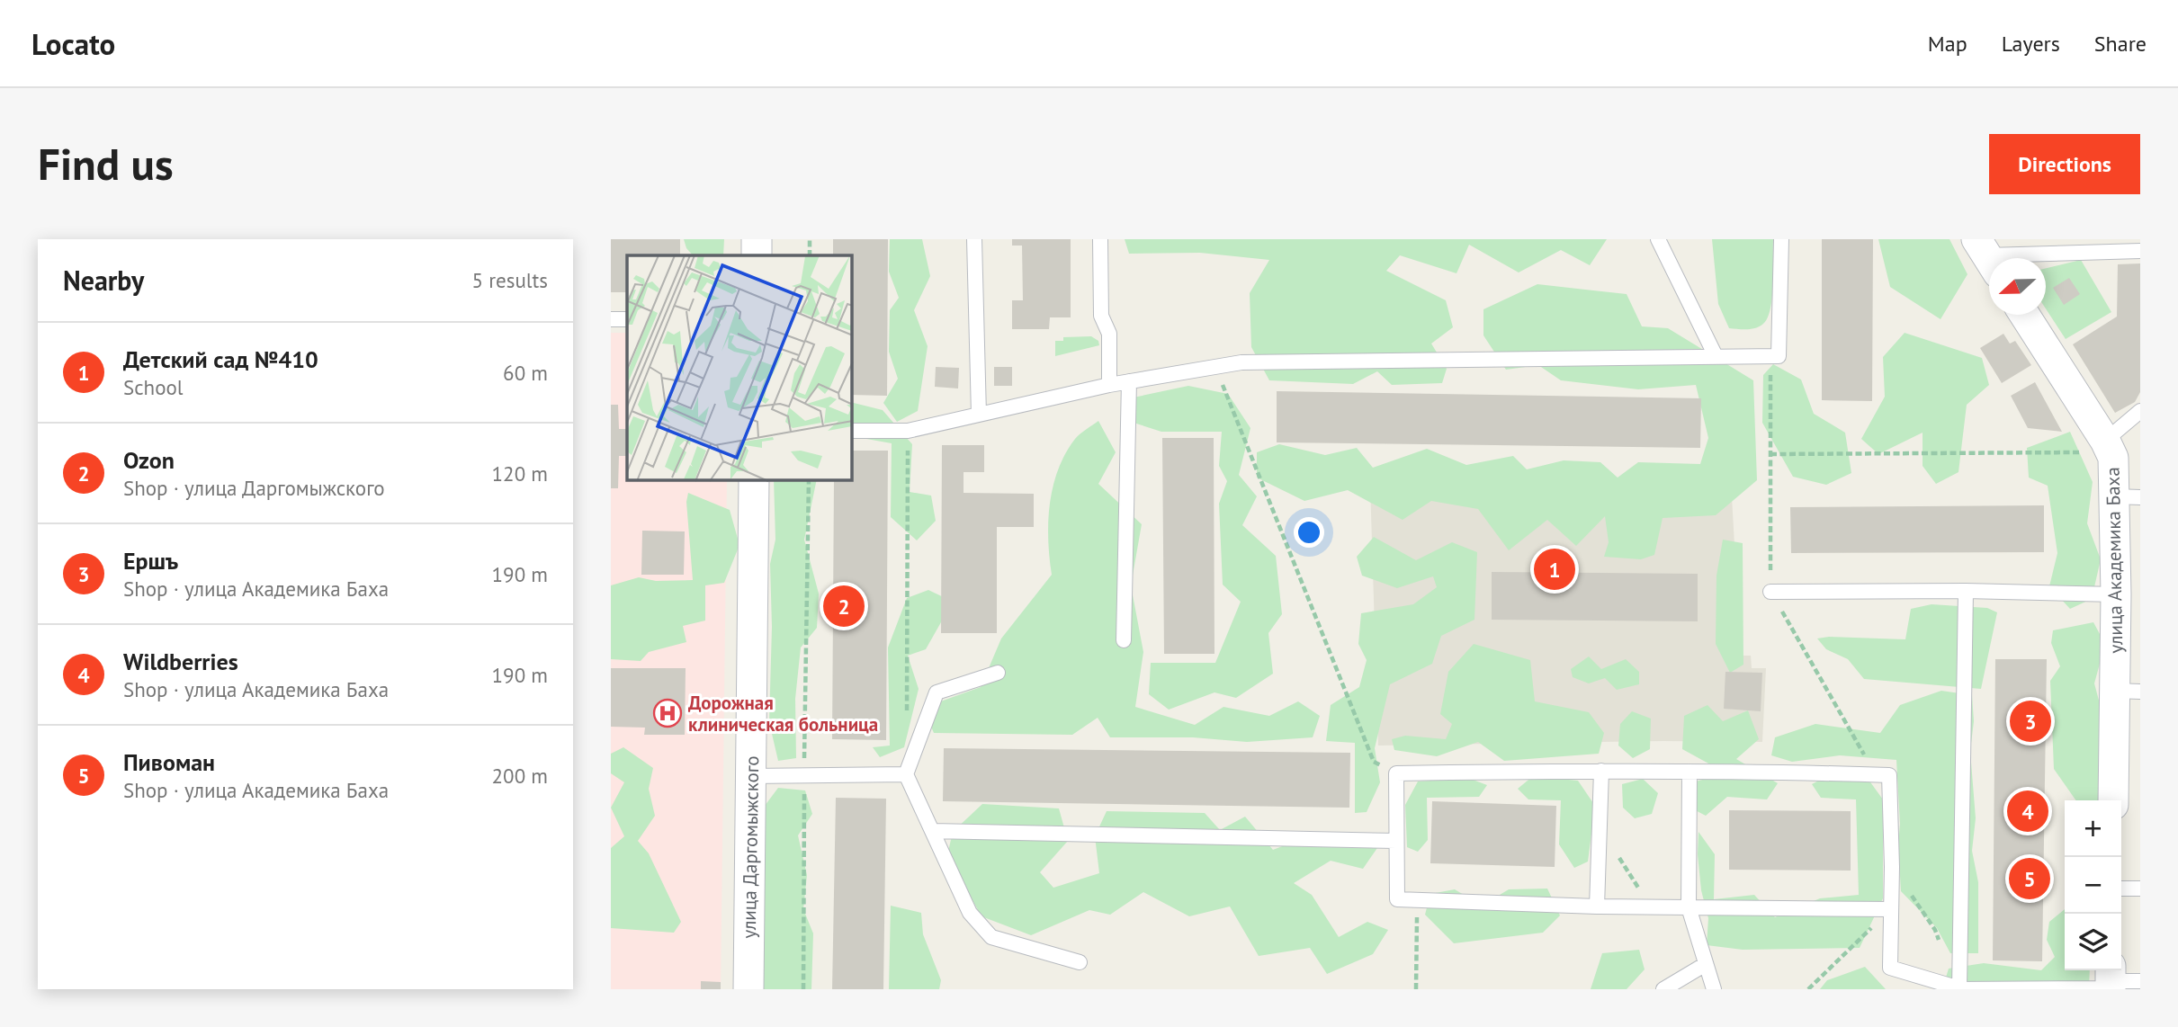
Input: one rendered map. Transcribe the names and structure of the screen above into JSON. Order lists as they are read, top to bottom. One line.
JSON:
{"streets":{"street":["улица Академика Баха","улица Даргомыжского"]},"places":{"hospital":["Дорожная клиническая больница"]},"north":"left","page":{"header":"Locato","nav":["Map","Layers","Share"],"buttons":"Directions","title":"Find us","heading":["Nearby","5 results"],"list":[{"mark":"1","name":"Детский сад №410","note":"School","value":"60 m"},{"mark":"2","name":"Ozon","note":"Shop · улица Даргомыжского","value":"120 m"},{"mark":"3","name":"Ершъ","note":"Shop · улица Академика Баха","value":"190 m"},{"mark":"4","name":"Wildberries","note":"Shop · улица Академика Баха","value":"190 m"},{"mark":"5","name":"Пивоман","note":"Shop · улица Академика Баха","value":"200 m"}],"pins":["1","2","3","4","5"],"map_buttons":["+","−"]}}
